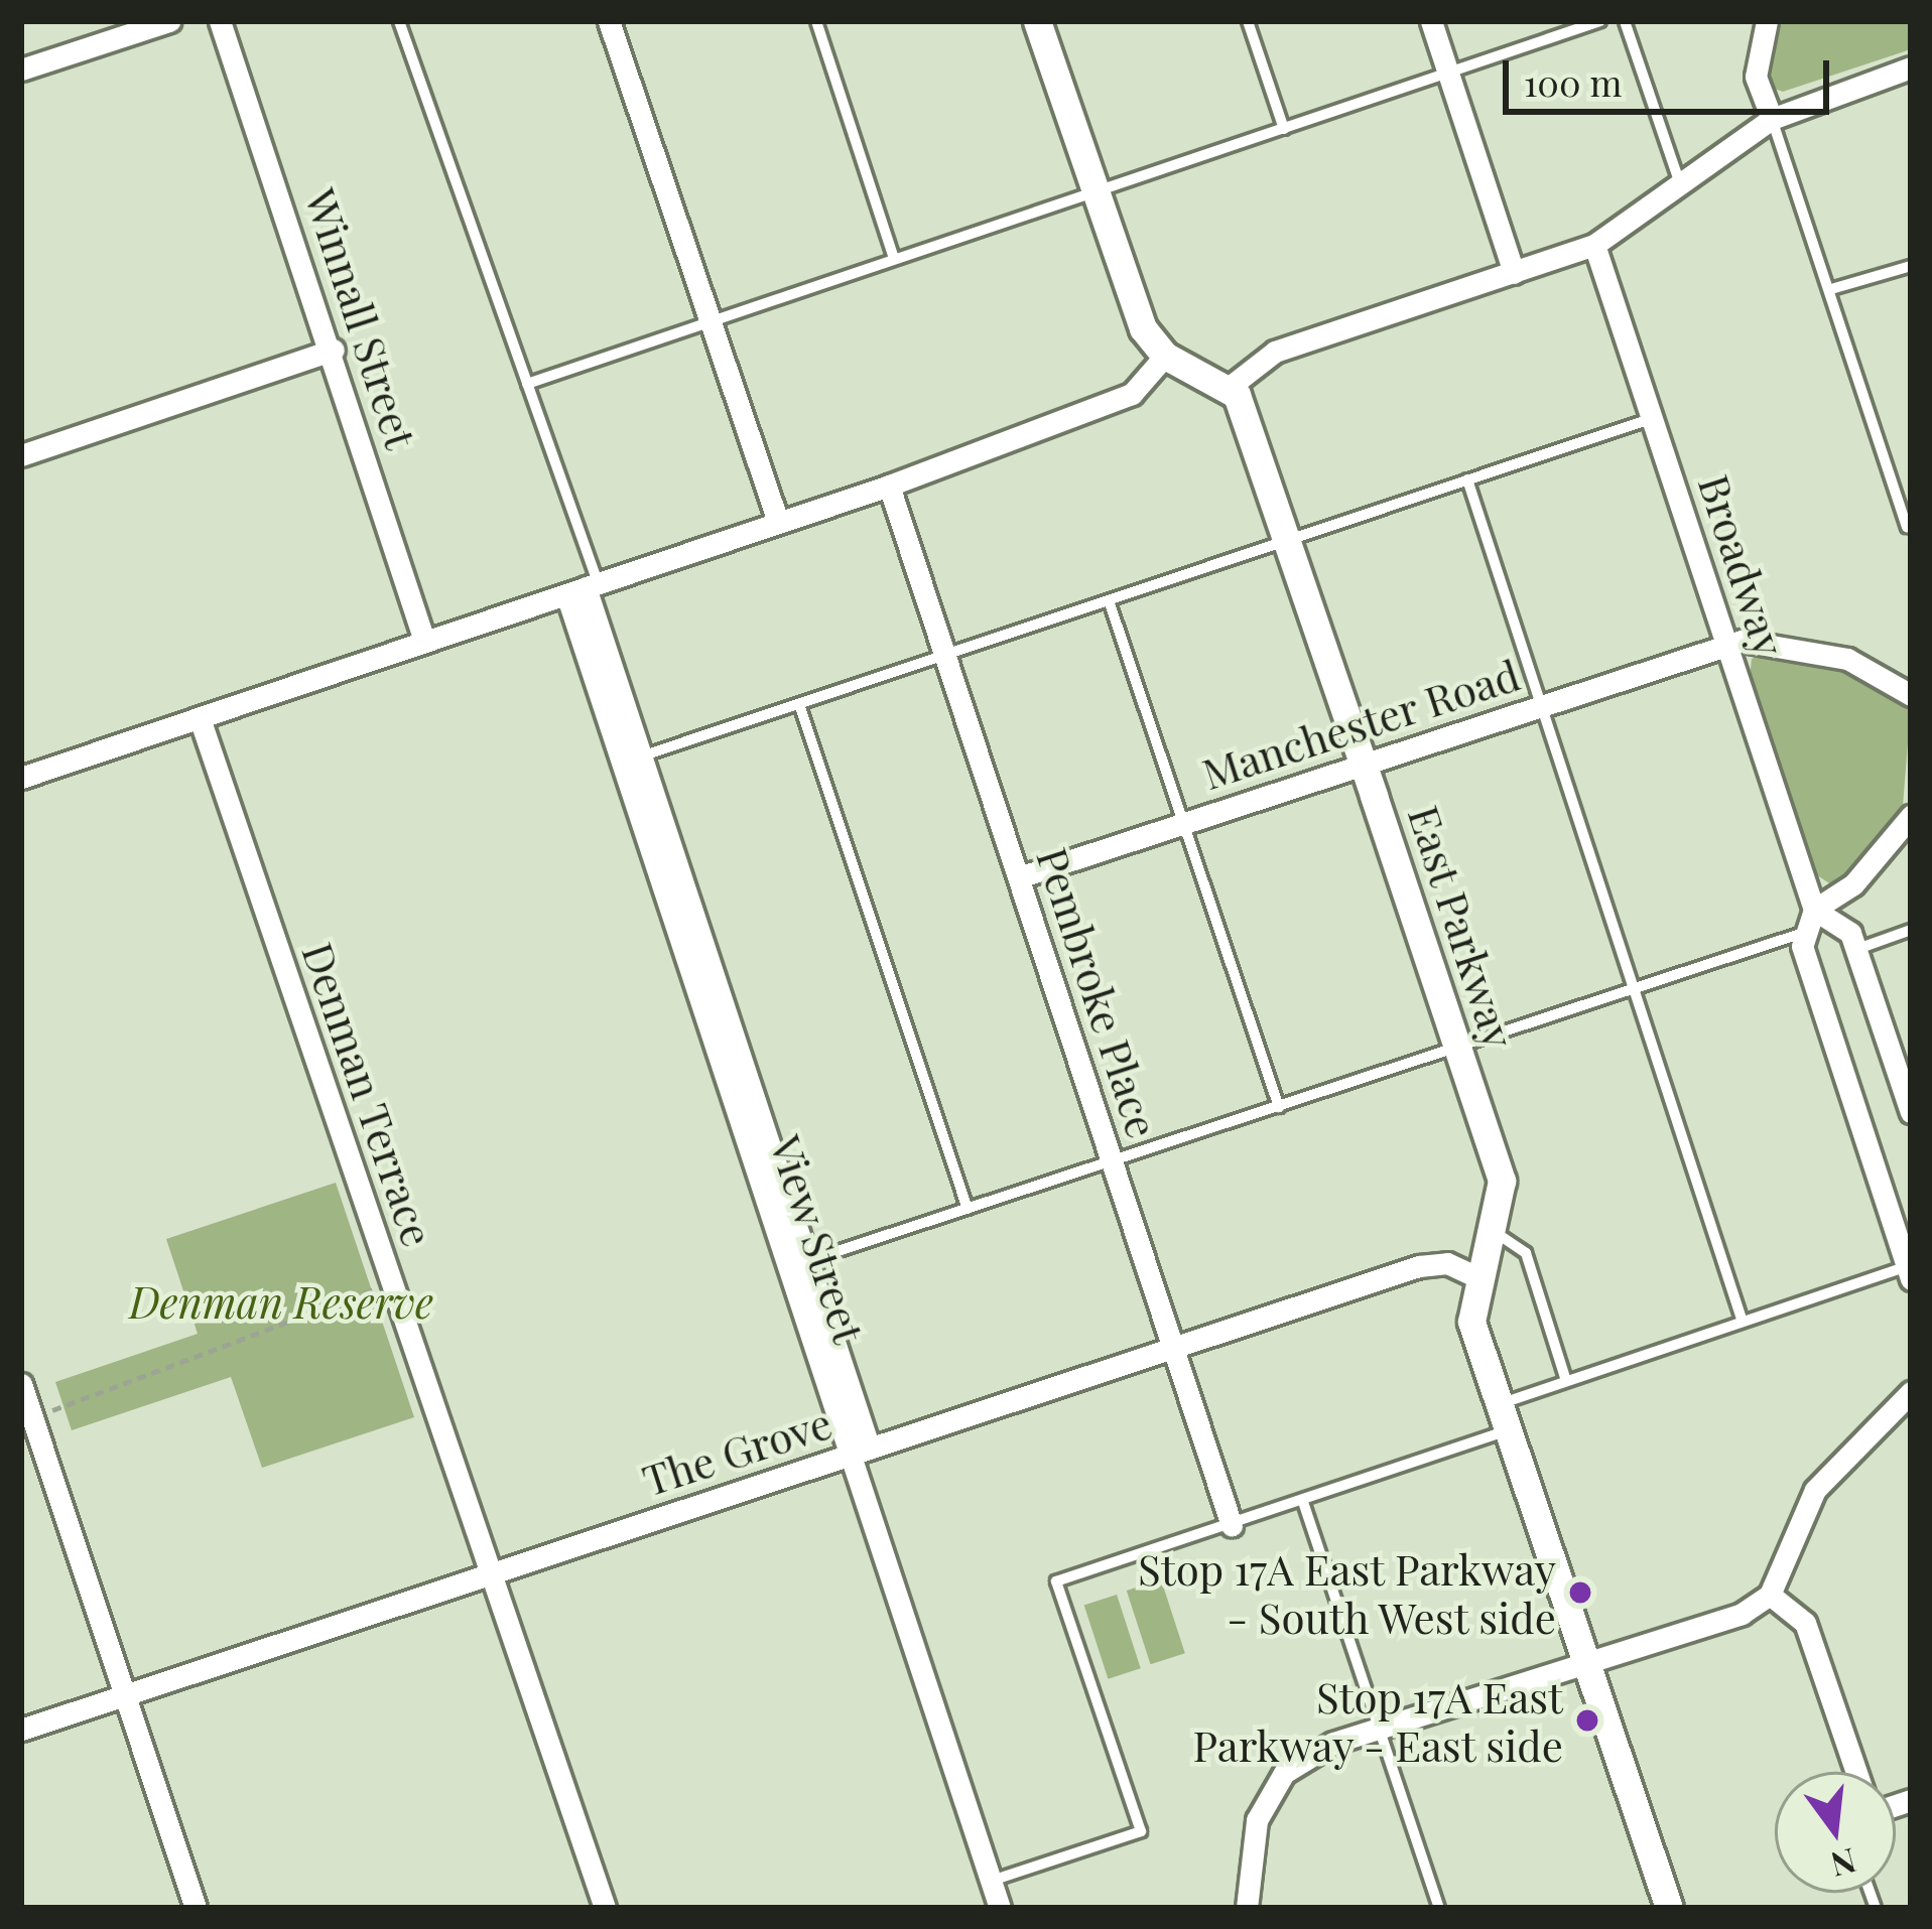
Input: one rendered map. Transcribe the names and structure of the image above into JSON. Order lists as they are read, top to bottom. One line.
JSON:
{"streets":{"street":["Winnall Street","Broadway","Manchester Road","East Parkway","Pembroke Place","Denman Terrace","View Street","The Grove"]},"crossings":[["Broadway","Manchester Road"],["Manchester Road","East Parkway"],["Manchester Road","Pembroke Place"],["East Parkway","The Grove"],["Pembroke Place","The Grove"],["Denman Terrace","The Grove"],["View Street","The Grove"]],"parks":["Denman Reserve"],"places":["Stop 17A East Parkway - South West side","Stop 17A East Parkway - East side"],"scale_bar":"100 m","north":"bottom"}
